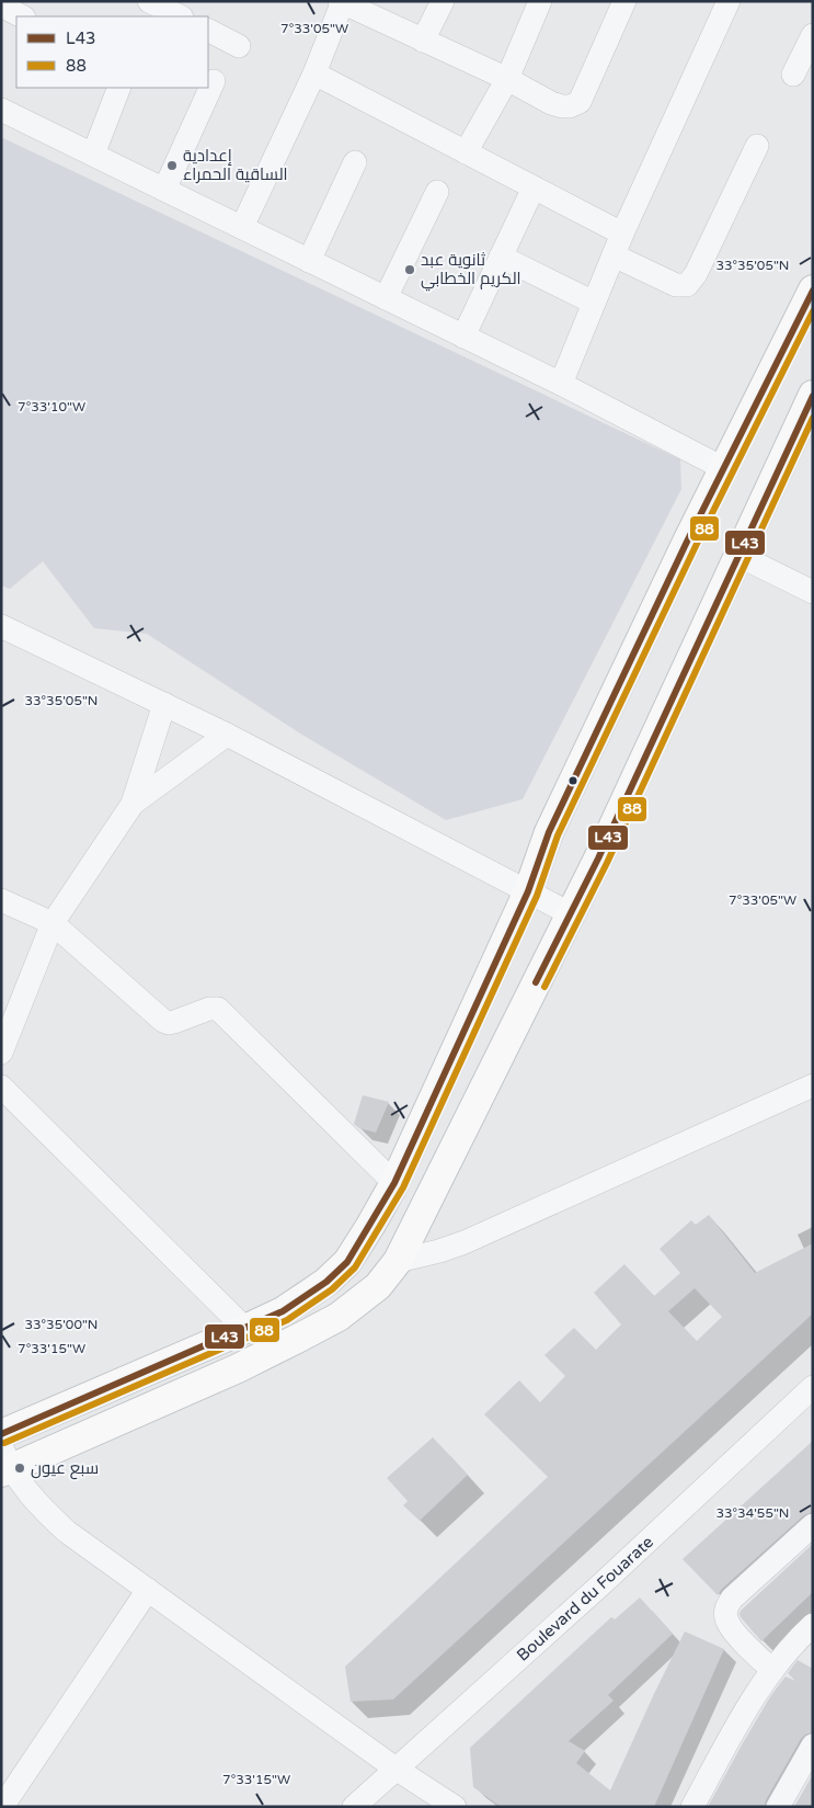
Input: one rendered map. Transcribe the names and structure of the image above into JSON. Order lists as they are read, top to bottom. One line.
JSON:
{"streets":{"street":["Boulevard du Fouarate"]},"places":["إعدادية الساقية الحمراء","ثانوية عبد الكريم الخطابي","سبع عيون"],"lines":["transit line L43","transit line 88"],"legend":["L43","88"],"coordinates":["7°33'05\"W","33°35'05\"N","7°33'10\"W","33°35'00\"N","7°33'15\"W","33°34'55\"N"]}
